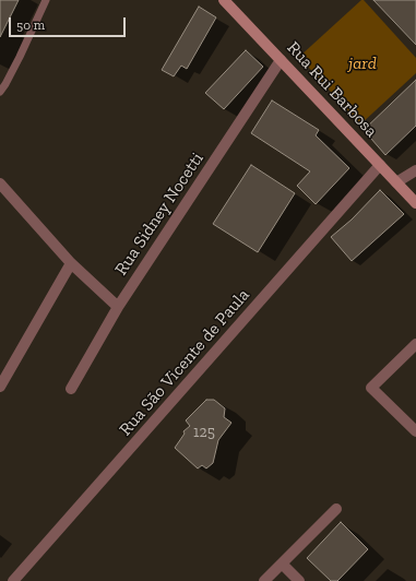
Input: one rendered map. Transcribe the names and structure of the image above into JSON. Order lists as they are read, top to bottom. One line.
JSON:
{"streets":{"main road":["Rua Rui Barbosa"],"street":["Rua Sidney Nocetti","Rua São Vicente de Paula"]},"crossings":[["Rua Rui Barbosa","Rua Sidney Nocetti"],["Rua Rui Barbosa","Rua São Vicente de Paula"]],"parks":["jard"],"house_numbers":["125"],"scale_bar":"50 m"}
